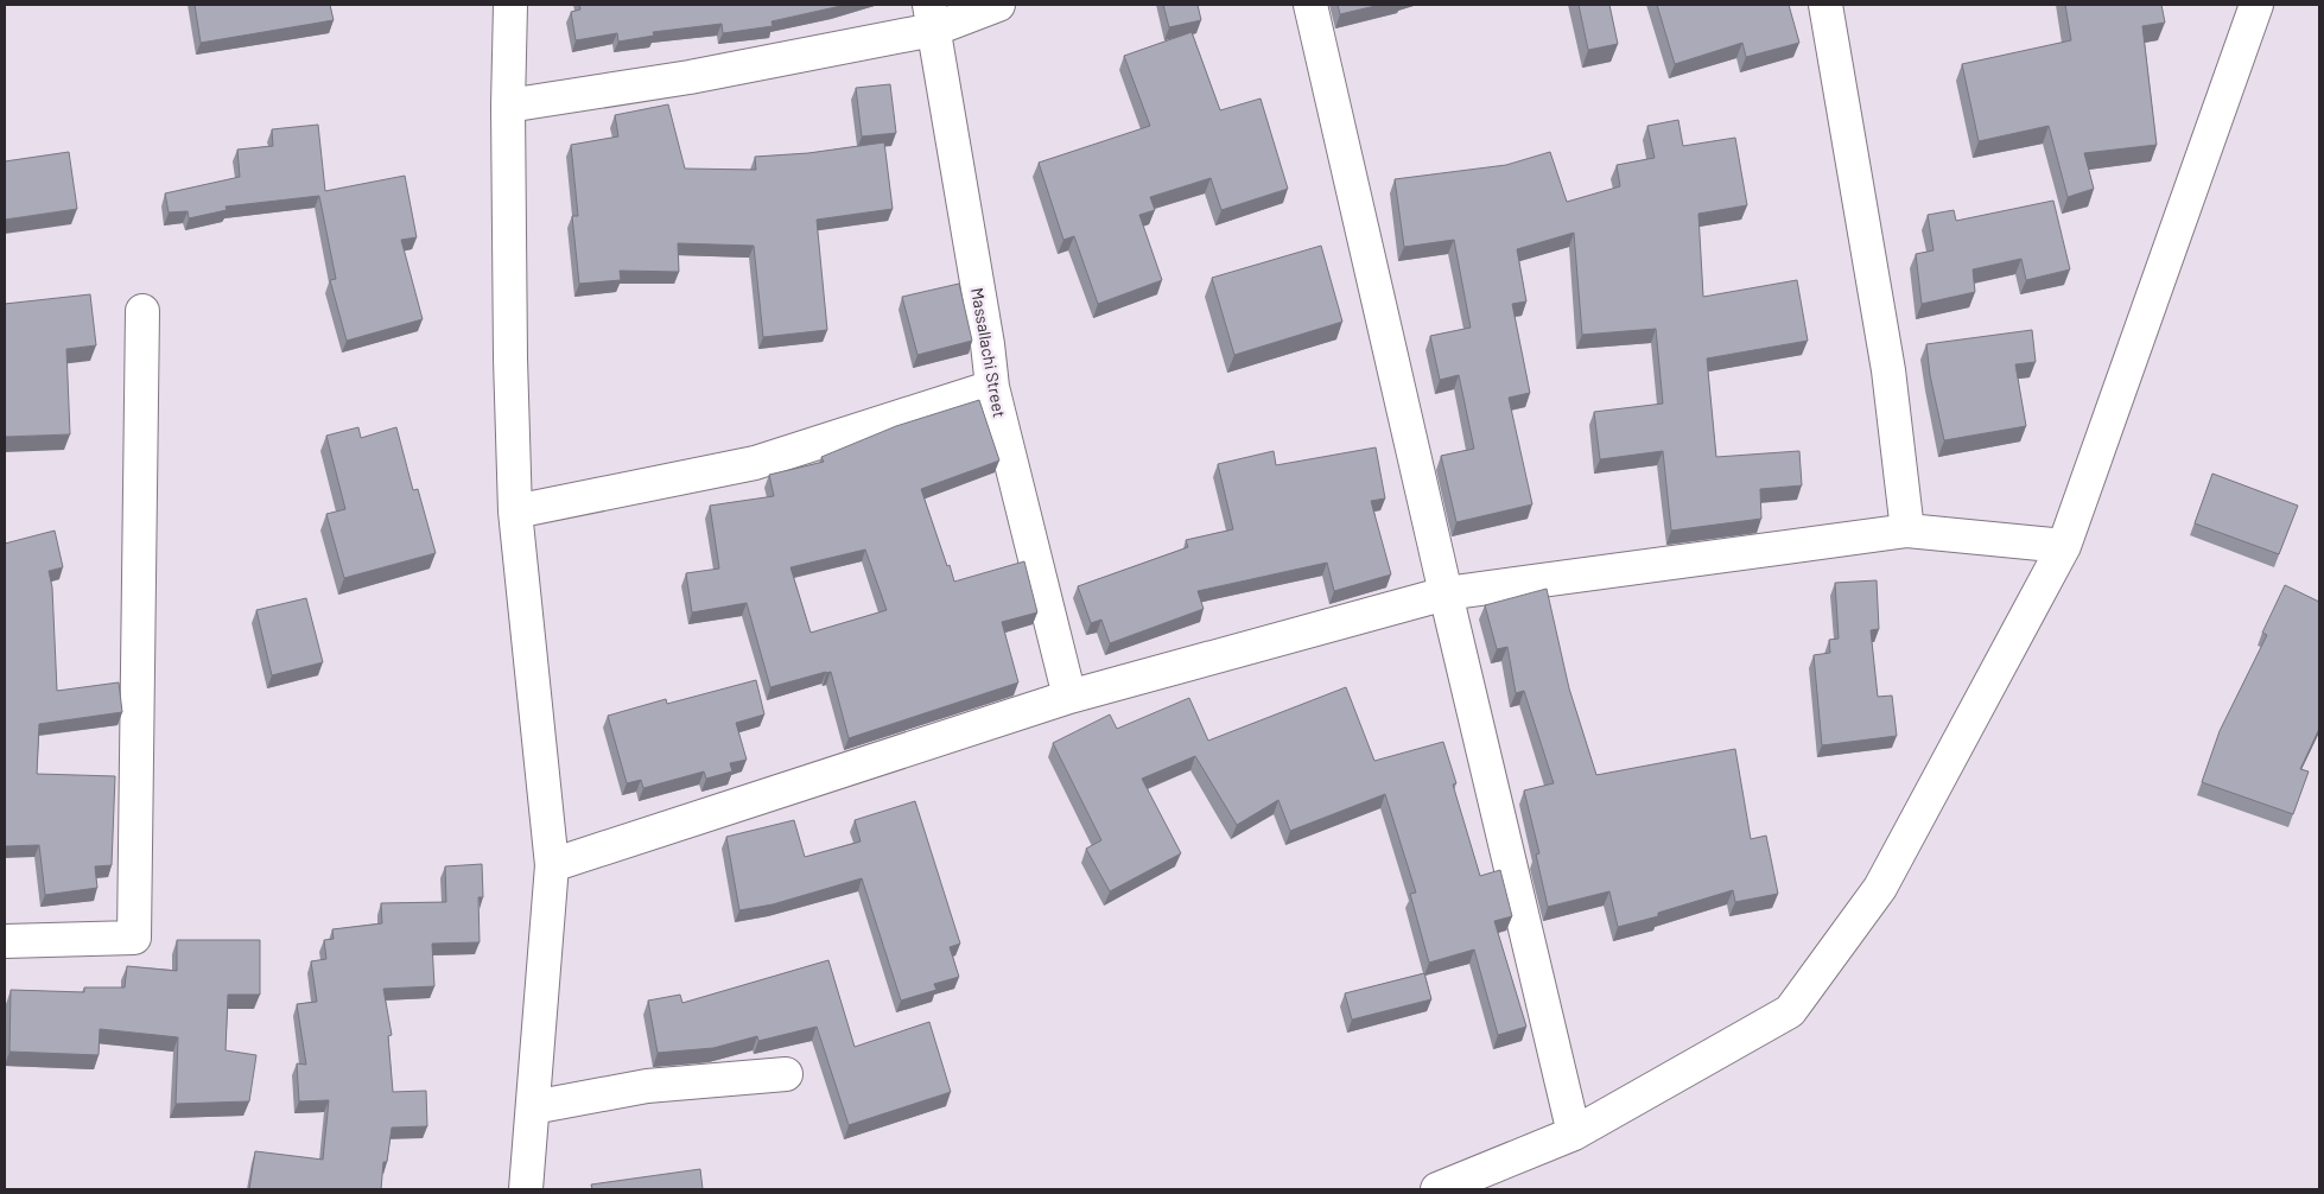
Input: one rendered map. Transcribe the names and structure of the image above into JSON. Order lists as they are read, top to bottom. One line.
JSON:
{"streets":{"street":["Massallachi Street"]}}
